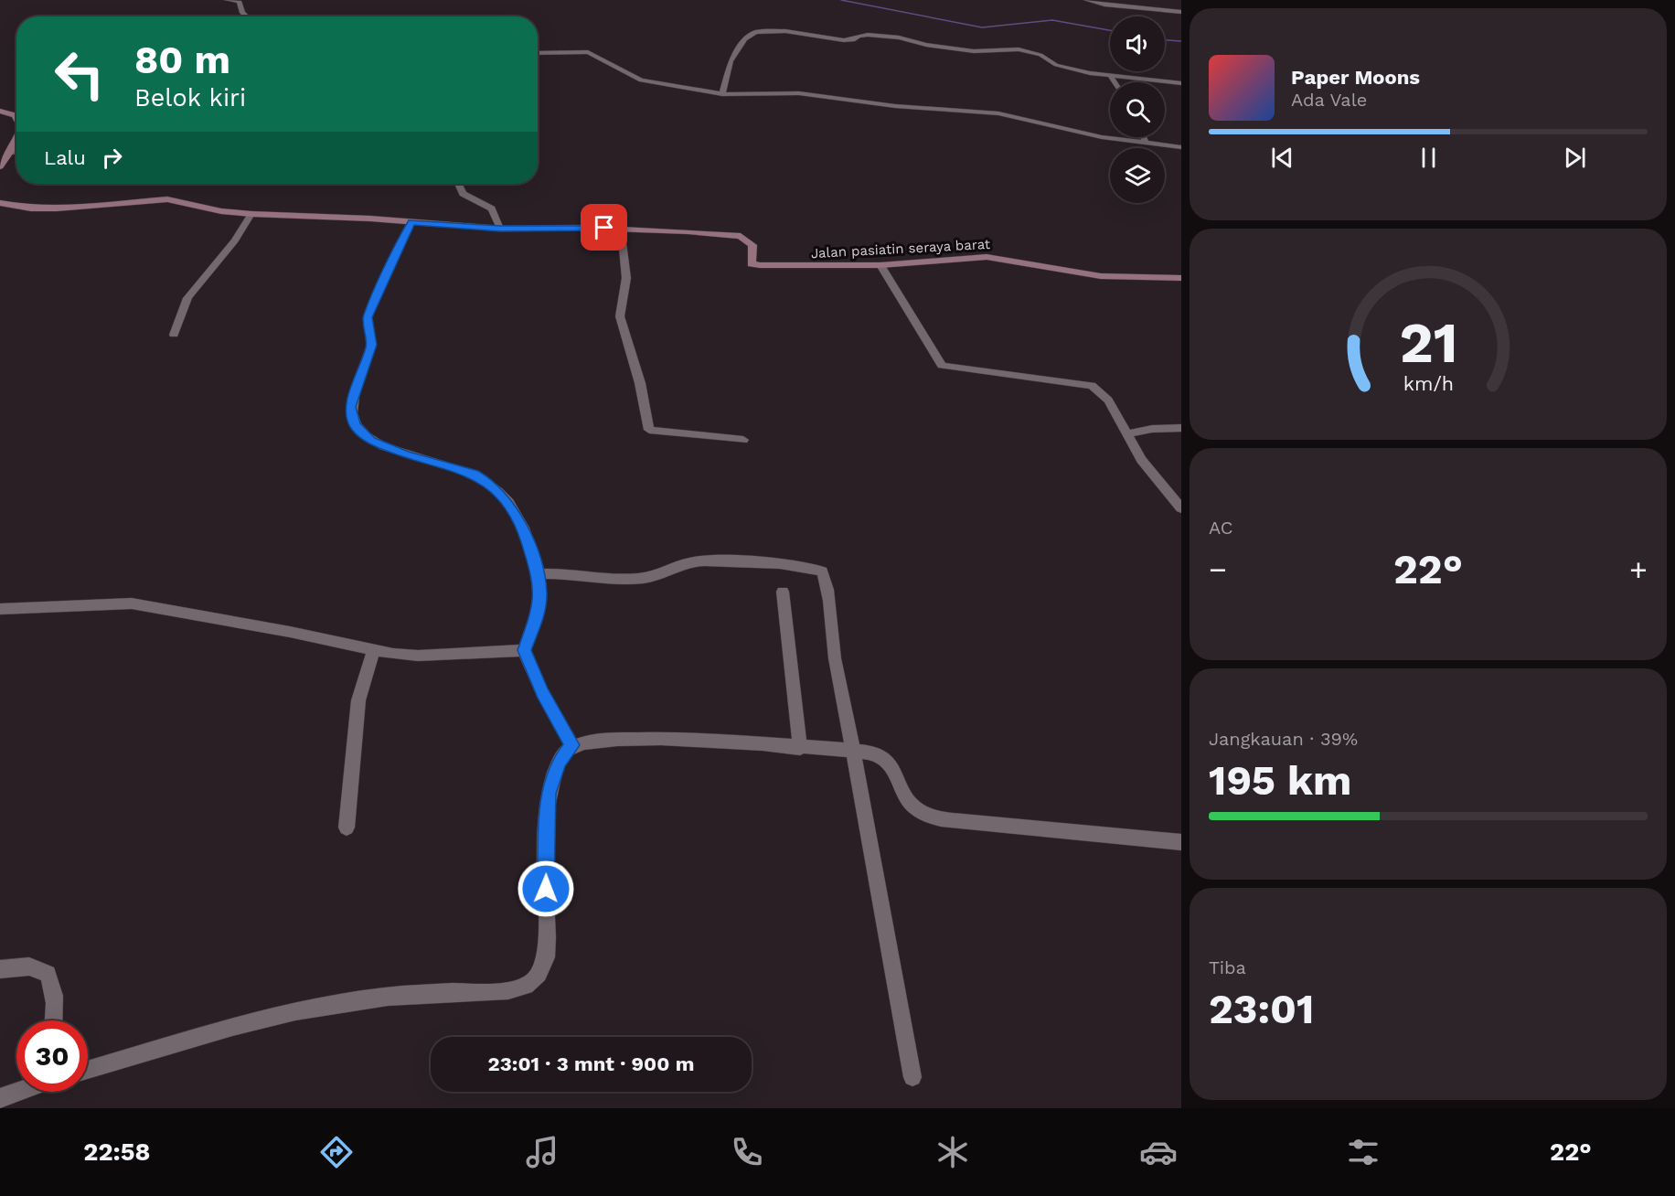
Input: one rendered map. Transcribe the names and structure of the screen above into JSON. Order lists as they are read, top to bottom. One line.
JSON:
{"streets":{"street":["Jalan pasiatin seraya barat"]},"page":{"turn":["80 m","Belok kiri"],"song":["Paper Moons","Ada Vale"],"then":"Lalu","tile":["AC",["Jangkauan · 39%","195 km"],["Tiba","23:01"]],"heat":["−","22°","+"],"limit":"30","trip":"23:01 · 3 mnt · 900 m","tabs":["22:58","22°"],"gauge":["21","km/h"]}}
